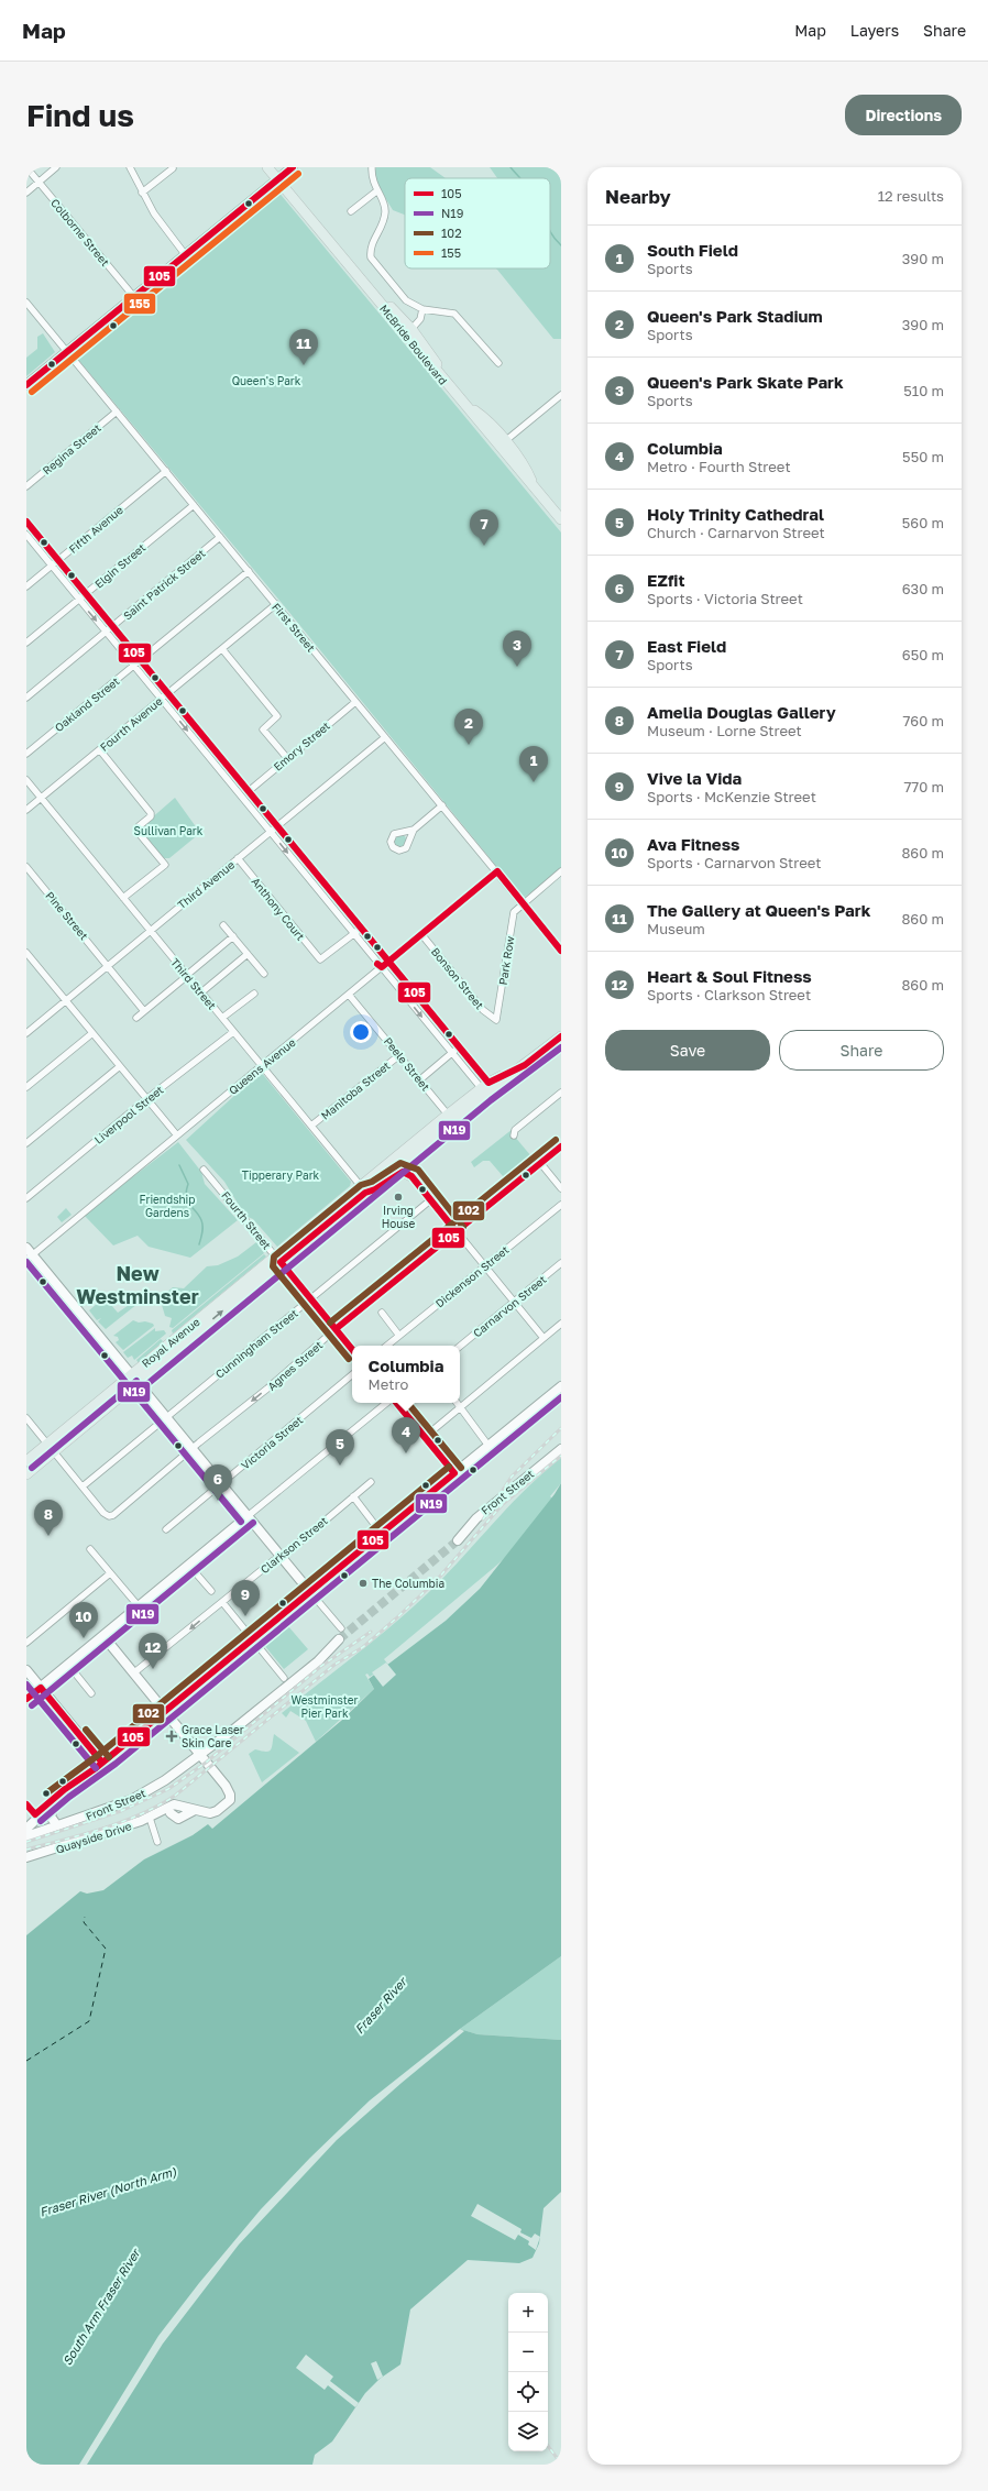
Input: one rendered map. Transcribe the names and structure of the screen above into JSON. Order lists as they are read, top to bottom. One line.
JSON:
{"streets":{"main road":["McBride Boulevard","Royal Avenue"],"street":["Colborne Street","Regina Street","Fifth Avenue","Elgin Street","Saint Patrick Street","First Street","Oakland Street","Fourth Avenue","Emory Street","Third Avenue","Anthony Court","Pine Street","Park Row","Bonson Street","Third Street","Peele Street","Queens Avenue","Manitoba Street","Liverpool Street","Fourth Street","Dickenson Street","Carnarvon Street","Cunningham Street","Agnes Street","Victoria Street","Front Street","Clarkson Street","Quayside Drive"]},"crossings":[["Regina Street","First Street"],["Fifth Avenue","First Street"],["Elgin Street","First Street"],["Saint Patrick Street","First Street"],["First Street","Oakland Street"],["First Street","Fourth Avenue"],["First Street","Emory Street"],["First Street","Third Avenue"],["First Street","Park Row"],["First Street","Queens Avenue"],["Fourth Avenue","Third Street"],["Third Avenue","Anthony Court"],["Third Avenue","Pine Street"],["Third Avenue","Third Street"],["Park Row","Bonson Street"],["Bonson Street","Queens Avenue"],["Third Street","Queens Avenue"],["Third Street","Manitoba Street"],["Third Street","Liverpool Street"],["Third Street","Royal Avenue"],["Peele Street","Queens Avenue"],["Peele Street","Manitoba Street"],["Peele Street","Royal Avenue"],["Fourth Street","Royal Avenue"],["Fourth Street","Cunningham Street"],["Fourth Street","Agnes Street"],["Cunningham Street","Agnes Street"]],"districts":["New Westminster"],"water":["Fraser River","Fraser River (North Arm)","South Arm Fraser River"],"parks":["Queen's Park","Sullivan Park","Tipperary Park","Friendship Gardens","Westminster Pier Park"],"places":{"other":["Irving House","The Columbia"],"health":["Grace Laser Skin Care"]},"lines":["transit line 105","transit line 155","transit line N19","transit line 102"],"legend":["105","N19","102","155"],"page":{"header":"Map","nav":["Map","Layers","Share"],"buttons":["Directions",["Save","Share"]],"title":"Find us","heading":["Nearby","12 results"],"list":[{"mark":"1","name":"South Field","note":"Sports","value":"390 m"},{"mark":"2","name":"Queen's Park Stadium","note":"Sports","value":"390 m"},{"mark":"3","name":"Queen's Park Skate Park","note":"Sports","value":"510 m"},{"mark":"4","name":"Columbia","note":"Metro · Fourth Street","value":"550 m"},{"mark":"5","name":"Holy Trinity Cathedral","note":"Church · Carnarvon Street","value":"560 m"},{"mark":"6","name":"EZfit","note":"Sports · Victoria Street","value":"630 m"},{"mark":"7","name":"East Field","note":"Sports","value":"650 m"},{"mark":"8","name":"Amelia Douglas Gallery","note":"Museum · Lorne Street","value":"760 m"},{"mark":"9","name":"Vive la Vida","note":"Sports · McKenzie Street","value":"770 m"},{"mark":"10","name":"Ava Fitness","note":"Sports · Carnarvon Street","value":"860 m"},{"mark":"11","name":"The Gallery at Queen's Park","note":"Museum","value":"860 m"},{"mark":"12","name":"Heart & Soul Fitness","note":"Sports · Clarkson Street","value":"860 m"}],"pins":["11","7","3","2","1","4","5","6","8","9","10","12"],"popup":["Columbia","Metro"],"map_buttons":["+","−"]}}
